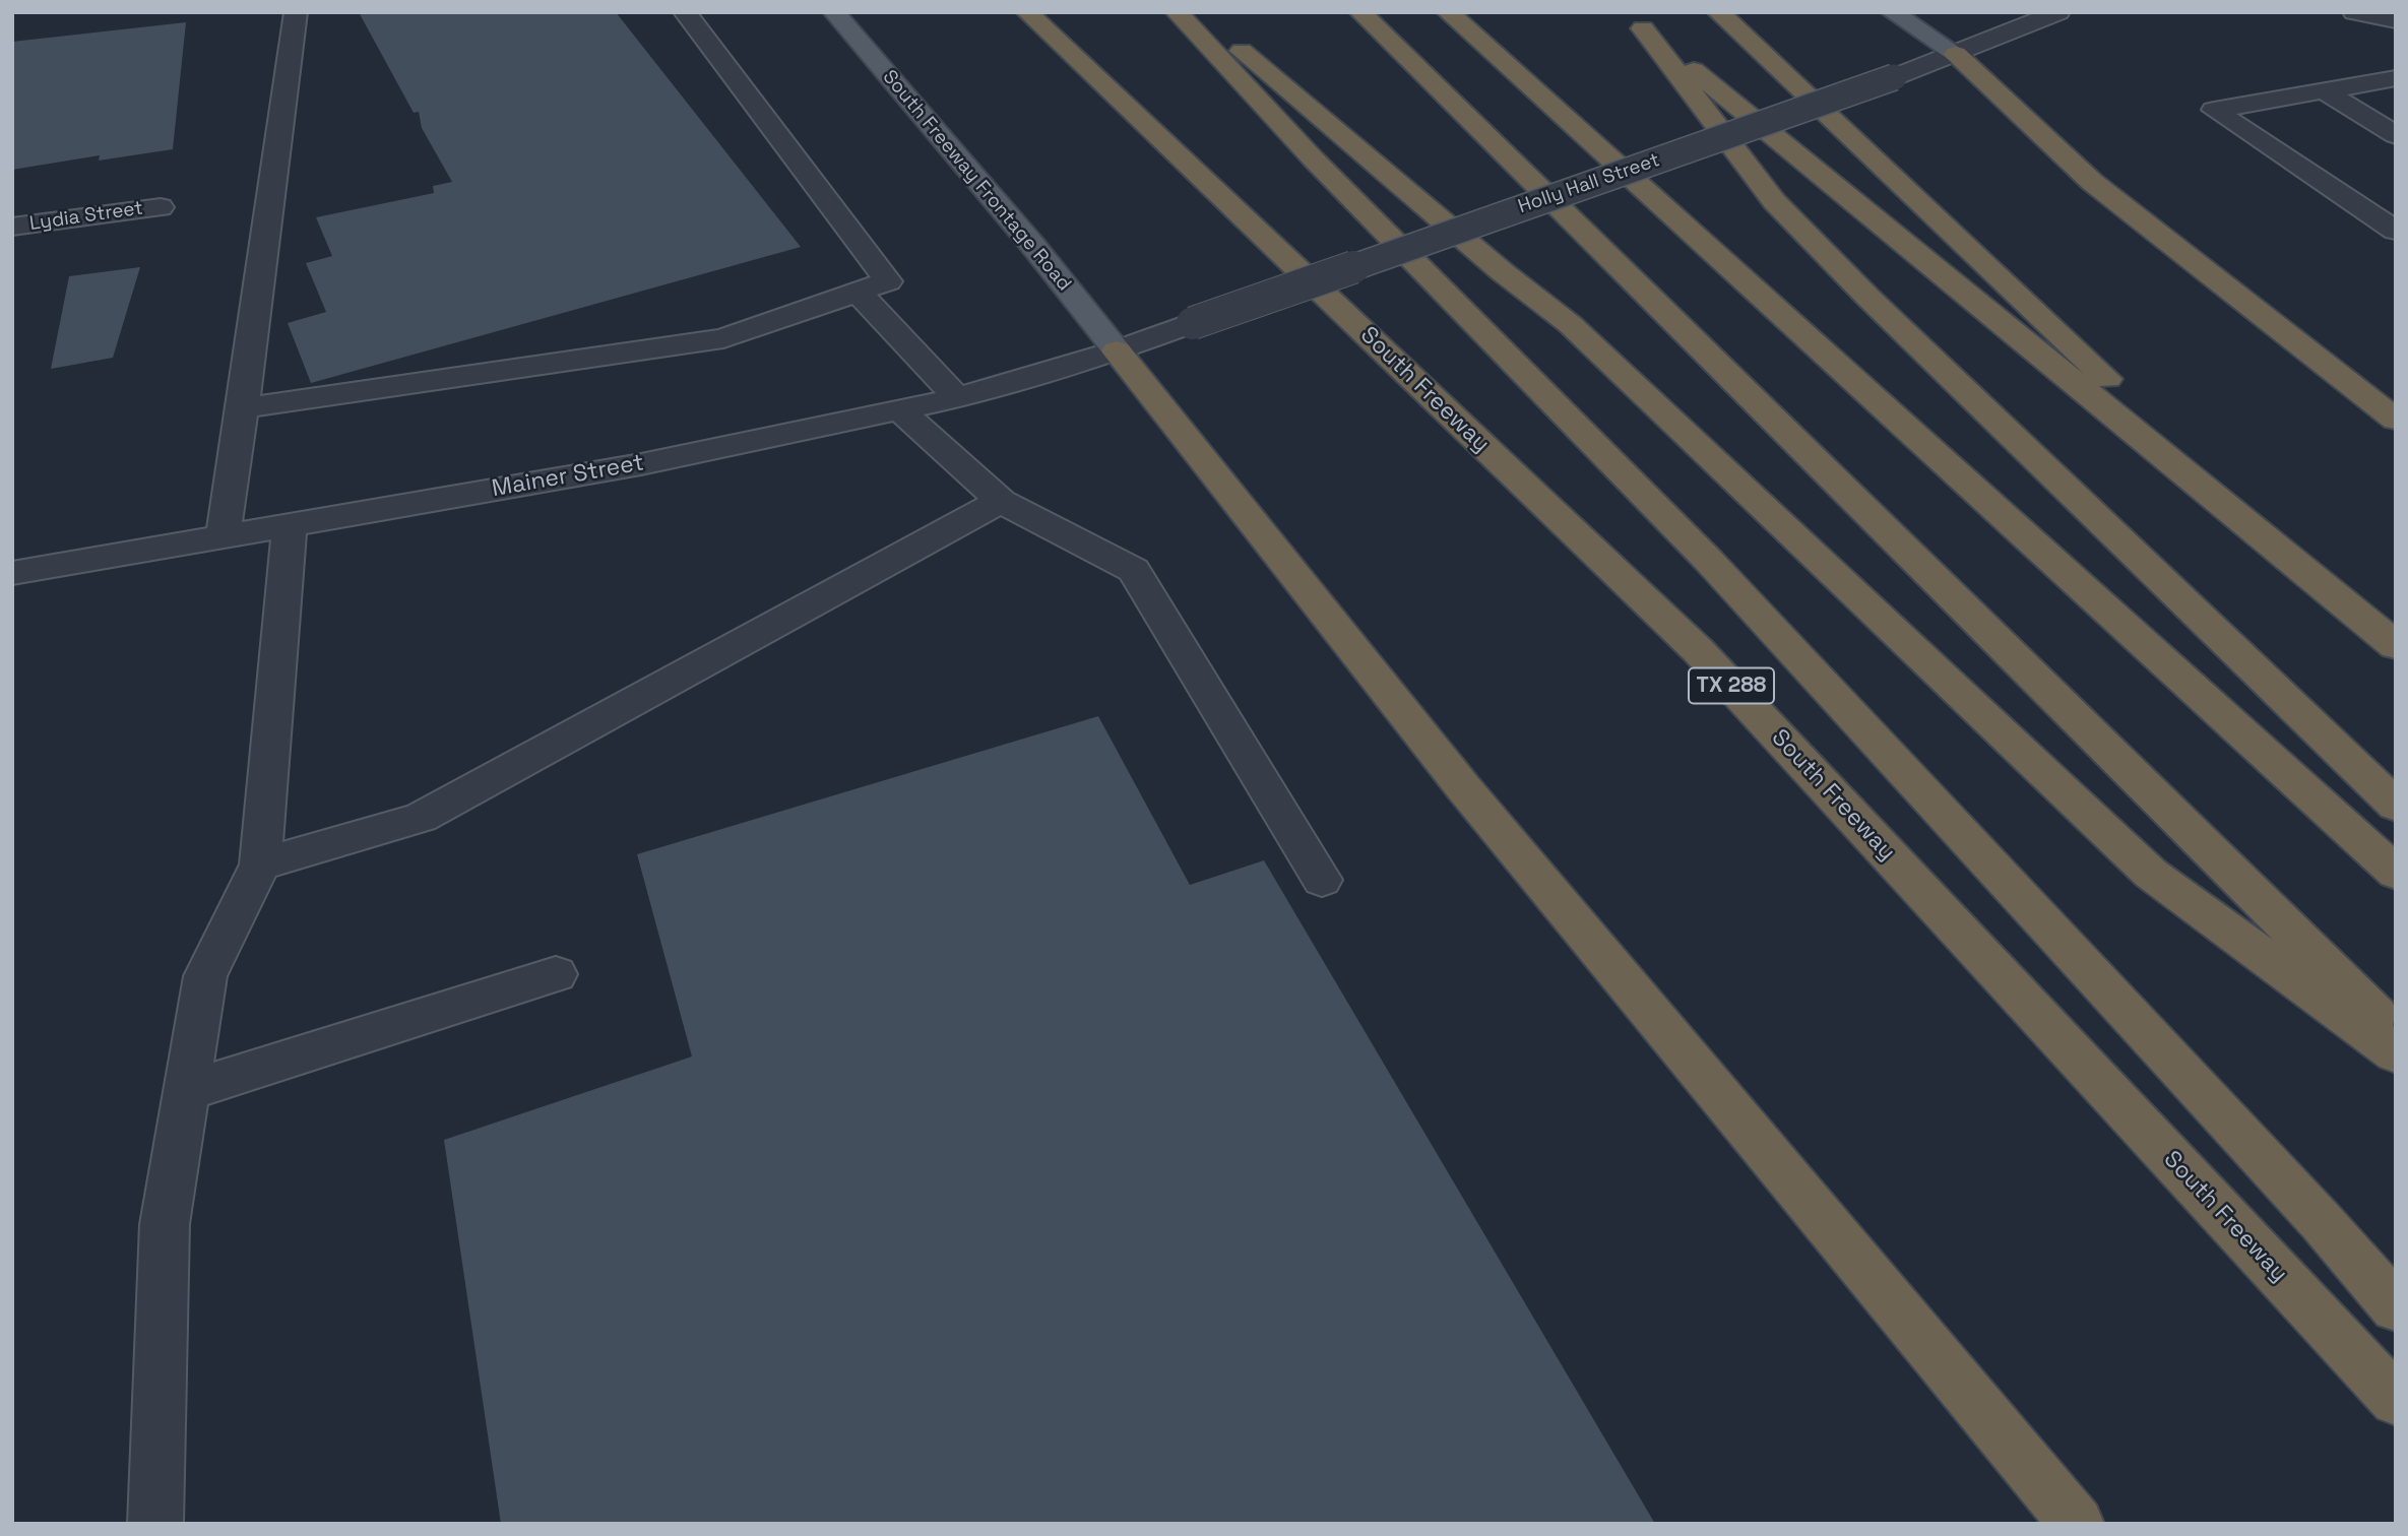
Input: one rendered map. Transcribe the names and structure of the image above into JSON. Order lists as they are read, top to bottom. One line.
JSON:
{"streets":{"highway":["South Freeway","TX 288"],"main road":["South Freeway Frontage Road"],"street":["Holly Hall Street","Lydia Street","Mainer Street"]},"crossings":[["South Freeway Frontage Road","Holly Hall Street"],["South Freeway Frontage Road","Mainer Street"],["Holly Hall Street","Mainer Street"]]}
